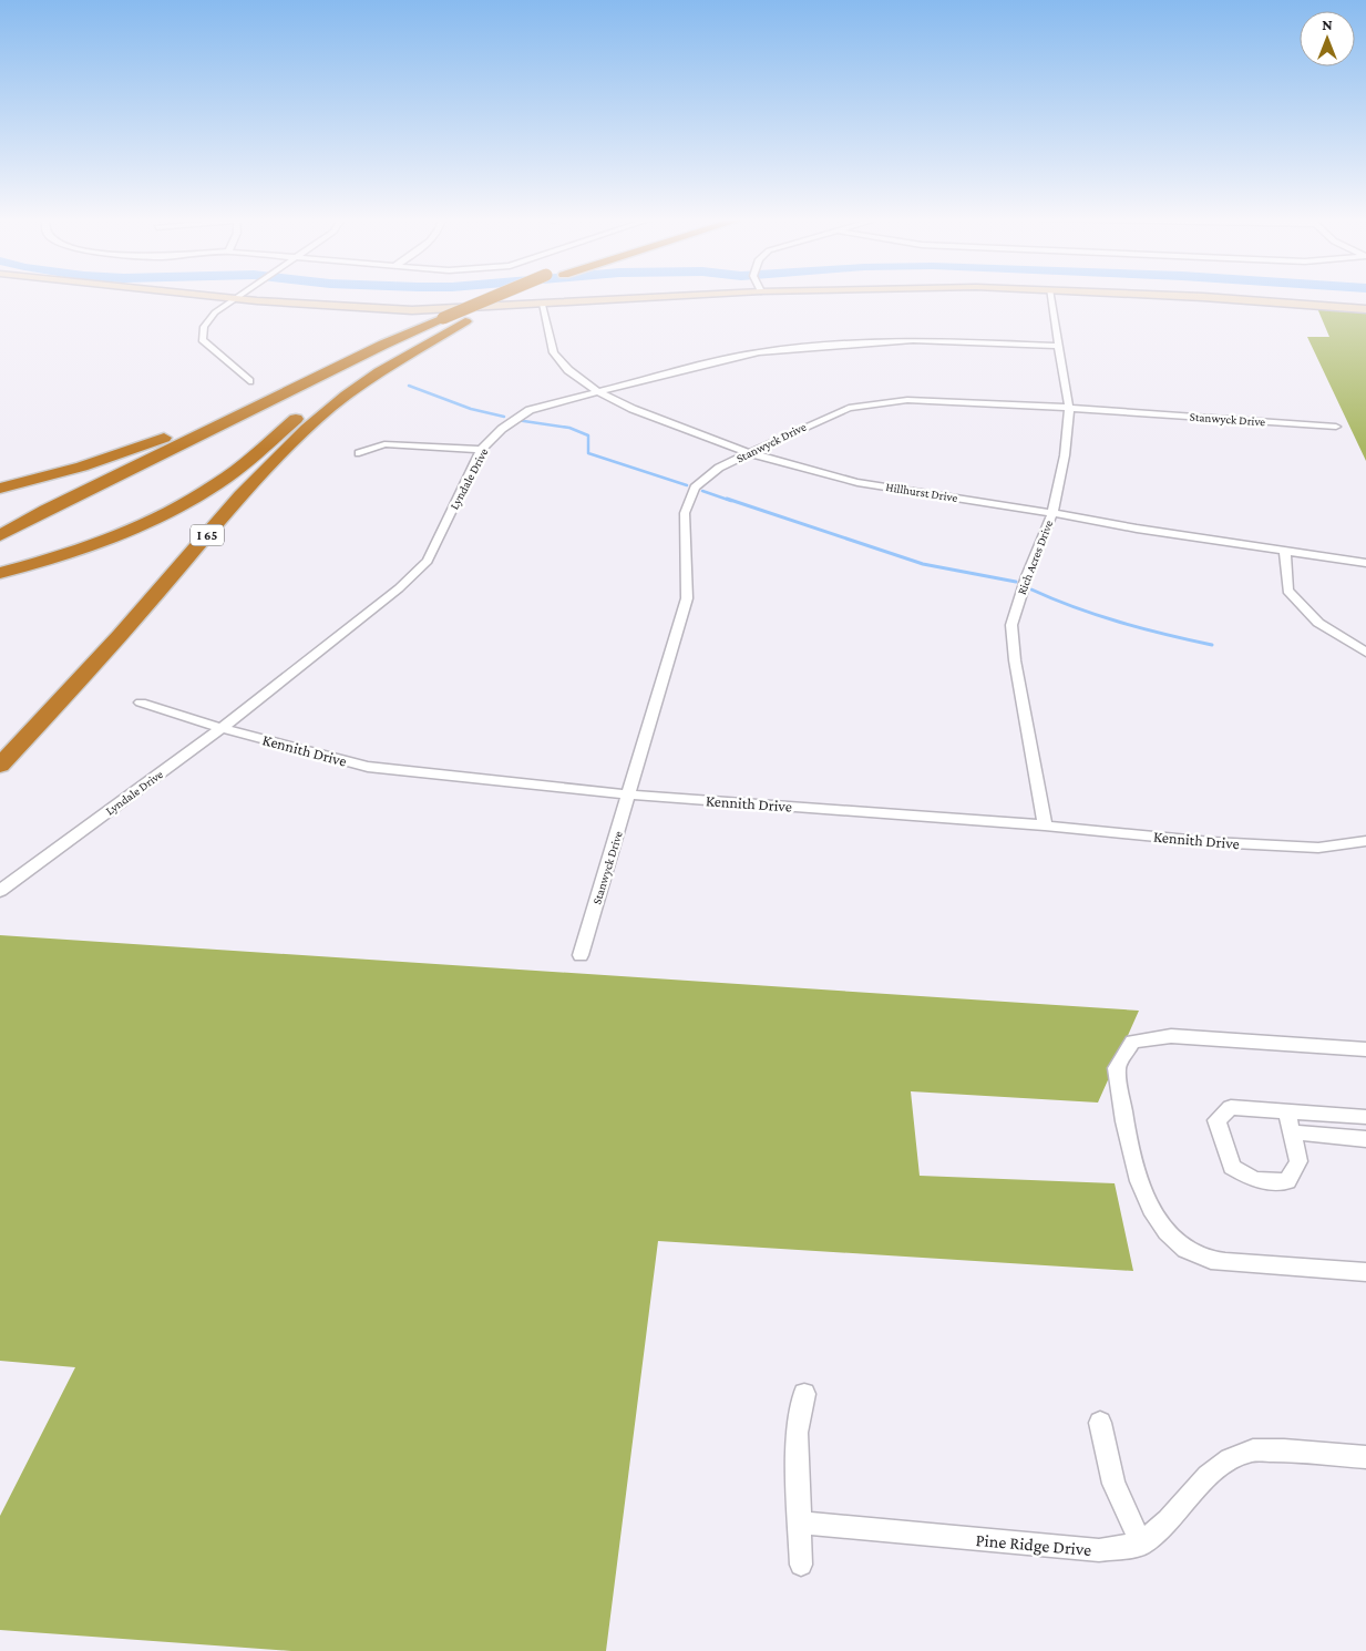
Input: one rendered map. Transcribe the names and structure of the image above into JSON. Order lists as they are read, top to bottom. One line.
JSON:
{"streets":{"highway":["I 65"],"street":["Stanwyck Drive","Lyndale Drive","Hillhurst Drive","Rich Acres Drive","Kennith Drive","Pine Ridge Drive"]},"crossings":[["Stanwyck Drive","Hillhurst Drive"],["Stanwyck Drive","Rich Acres Drive"],["Stanwyck Drive","Kennith Drive"],["Lyndale Drive","Hillhurst Drive"],["Lyndale Drive","Rich Acres Drive"],["Lyndale Drive","Kennith Drive"],["Hillhurst Drive","Rich Acres Drive"],["Rich Acres Drive","Kennith Drive"]],"north":"top"}
